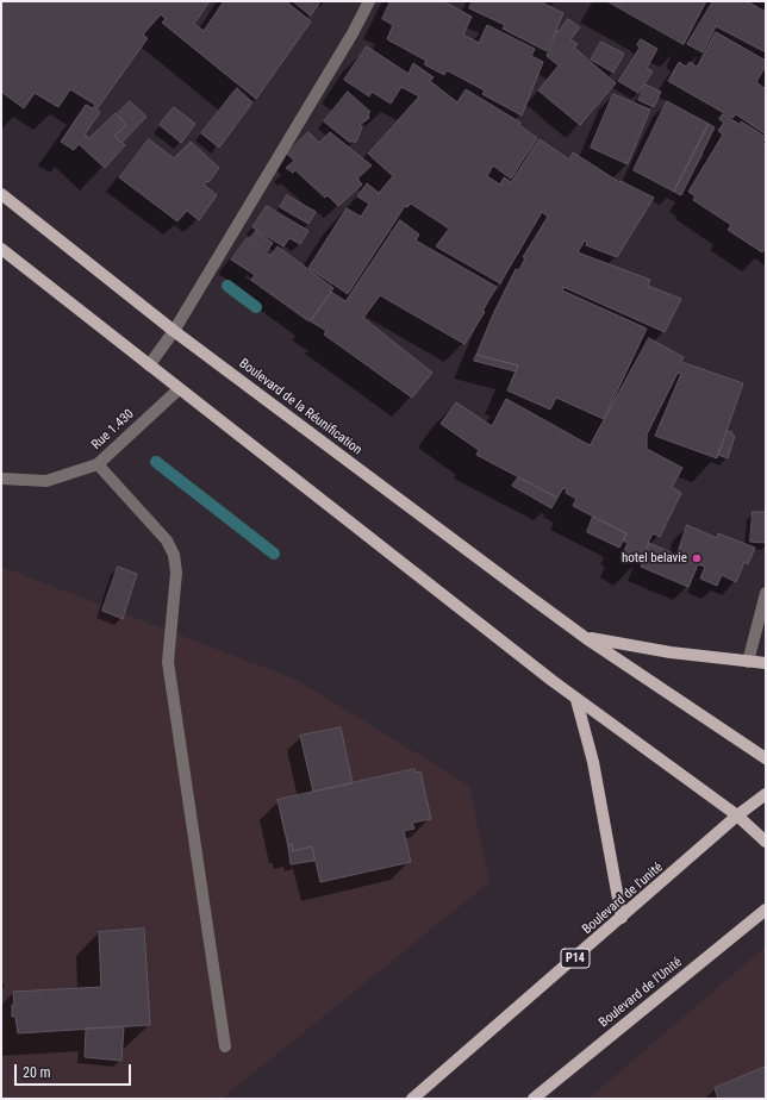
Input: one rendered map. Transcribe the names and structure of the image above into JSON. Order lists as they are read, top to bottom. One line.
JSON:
{"streets":{"main road":["Boulevard de la Réunification","Boulevard de l'unité","P14","Boulevard de l'Unité"],"street":["Rue 1.430"]},"places":["hotel belavie"],"scale_bar":"20 m"}
